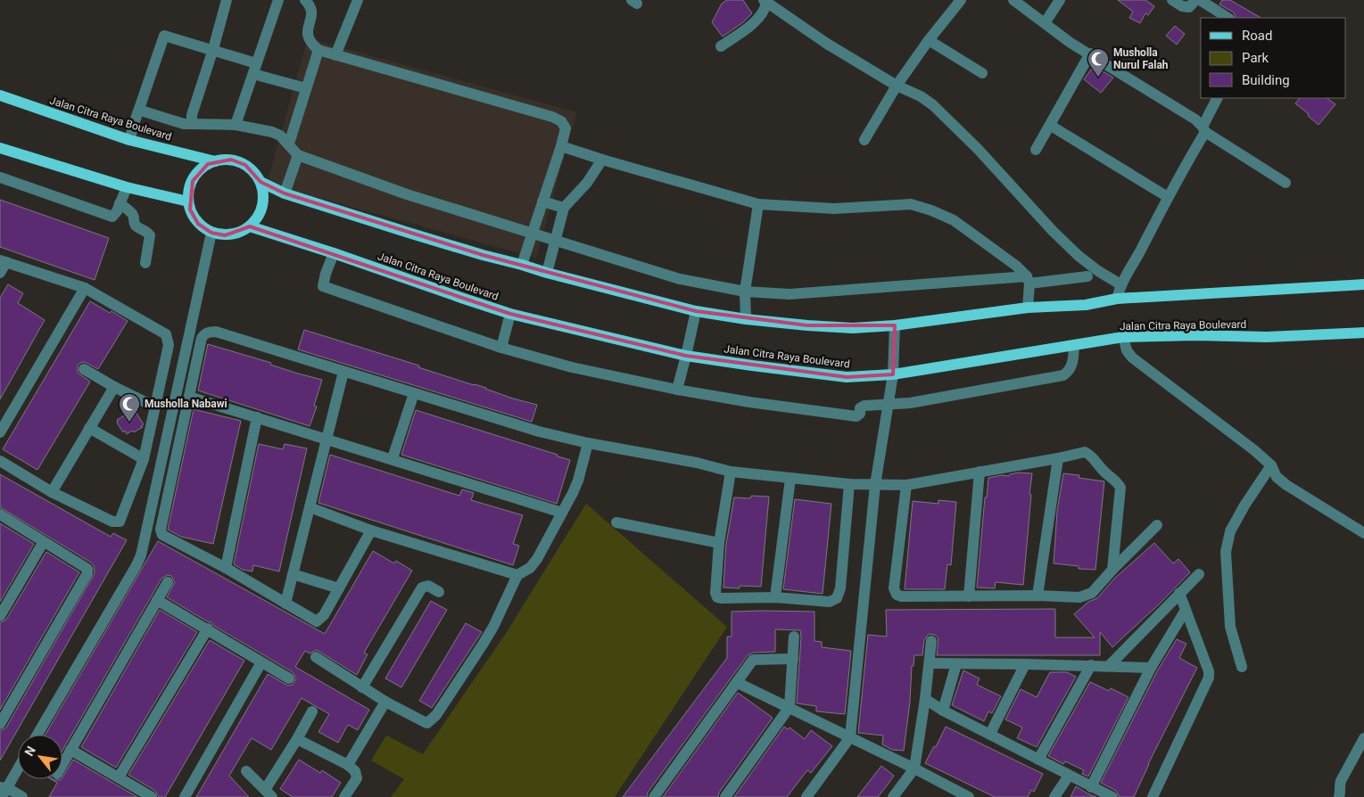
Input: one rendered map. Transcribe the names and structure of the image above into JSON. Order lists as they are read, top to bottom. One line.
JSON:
{"streets":{"main road":["Jalan Citra Raya Boulevard"]},"places":{"mosque":["Musholla Nurul Falah","Musholla Nabawi"]},"legend":["Road","Park","Building"],"north":"top left"}
